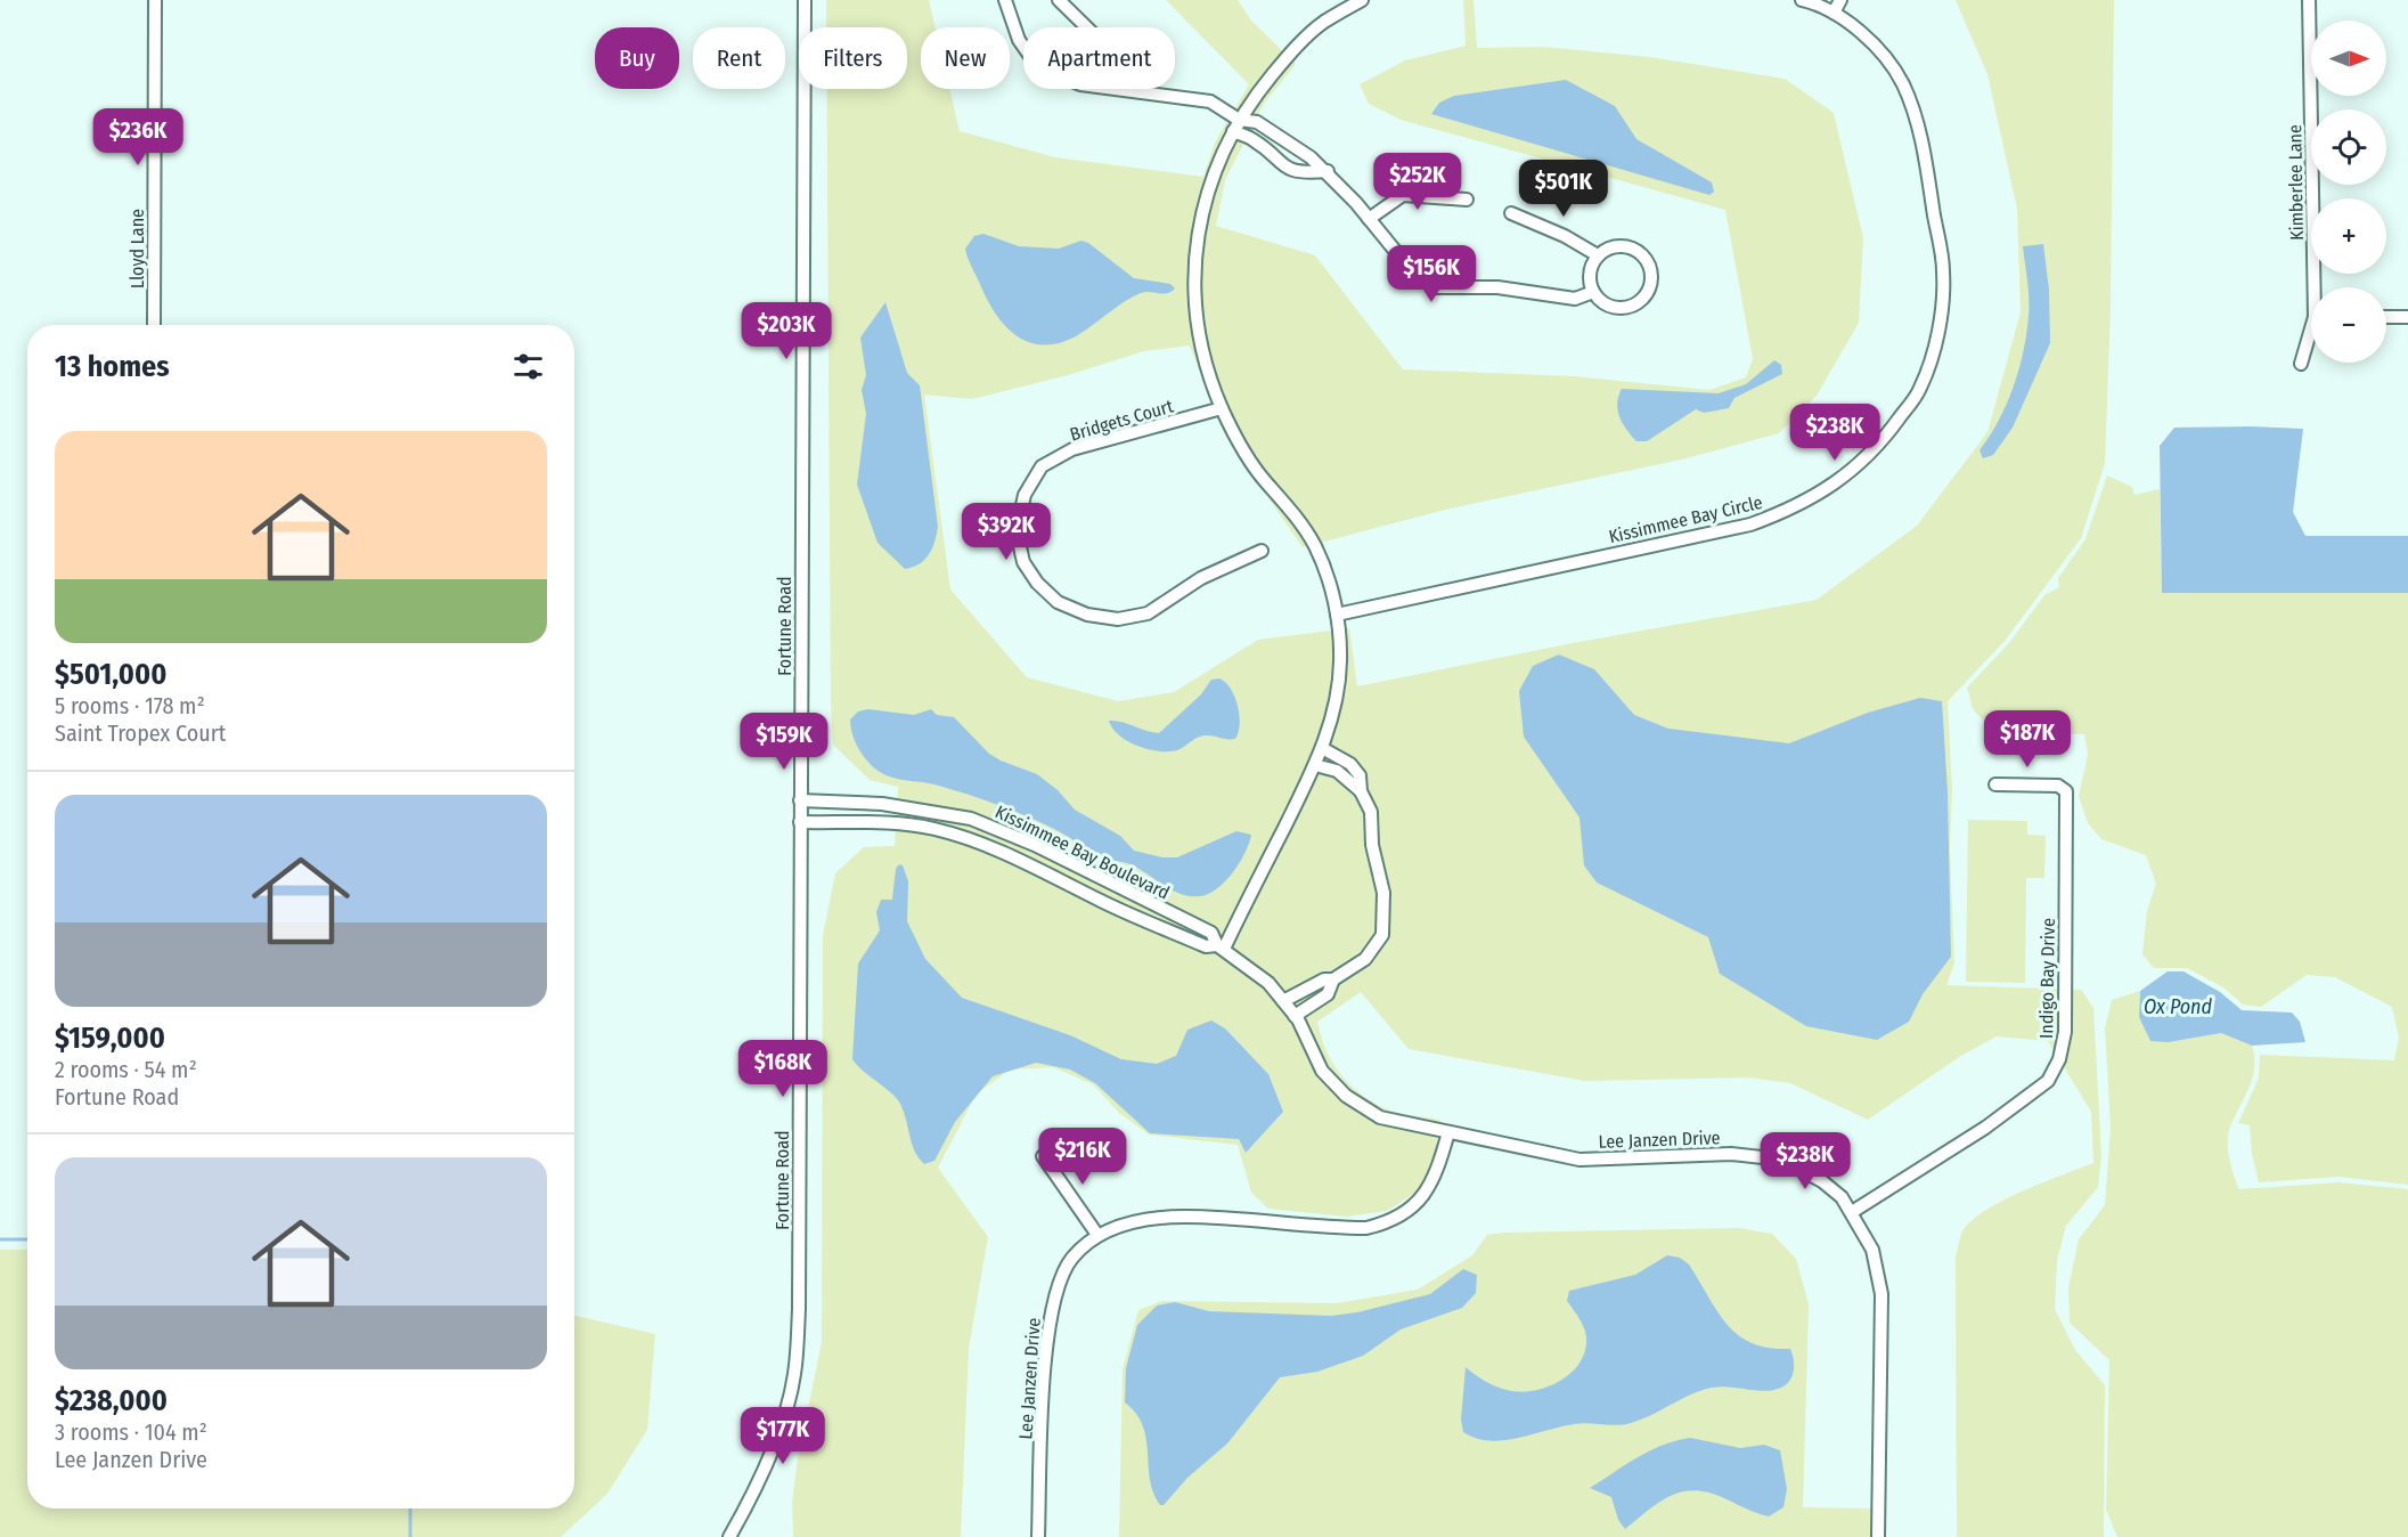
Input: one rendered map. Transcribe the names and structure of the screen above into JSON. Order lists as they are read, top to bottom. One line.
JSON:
{"streets":{"street":["Kimberlee Lane","Lloyd Lane","Bridgets Court","Kissimmee Bay Circle","Fortune Road","Kissimmee Bay Boulevard","Indigo Bay Drive","Lee Janzen Drive"]},"crossings":[["Fortune Road","Kissimmee Bay Boulevard"],["Kissimmee Bay Boulevard","Lee Janzen Drive"],["Indigo Bay Drive","Lee Janzen Drive"]],"water":["Ox Pond"],"north":"right","page":{"map_buttons":["+","−"],"chip":["Buy","Rent","Filters","New","Apartment"],"price":["$236K","$252K","$501K","$156K","$203K","$238K","$392K","$187K","$159K","$168K","$216K","$238K","$177K"],"heading":"13 homes","list":[{"name":"$501,000","note":"5 rooms · 178 m² · Saint Tropex Court"},{"name":"$159,000","note":"2 rooms · 54 m² · Fortune Road"},{"name":"$238,000","note":"3 rooms · 104 m² · Lee Janzen Drive"}]}}
